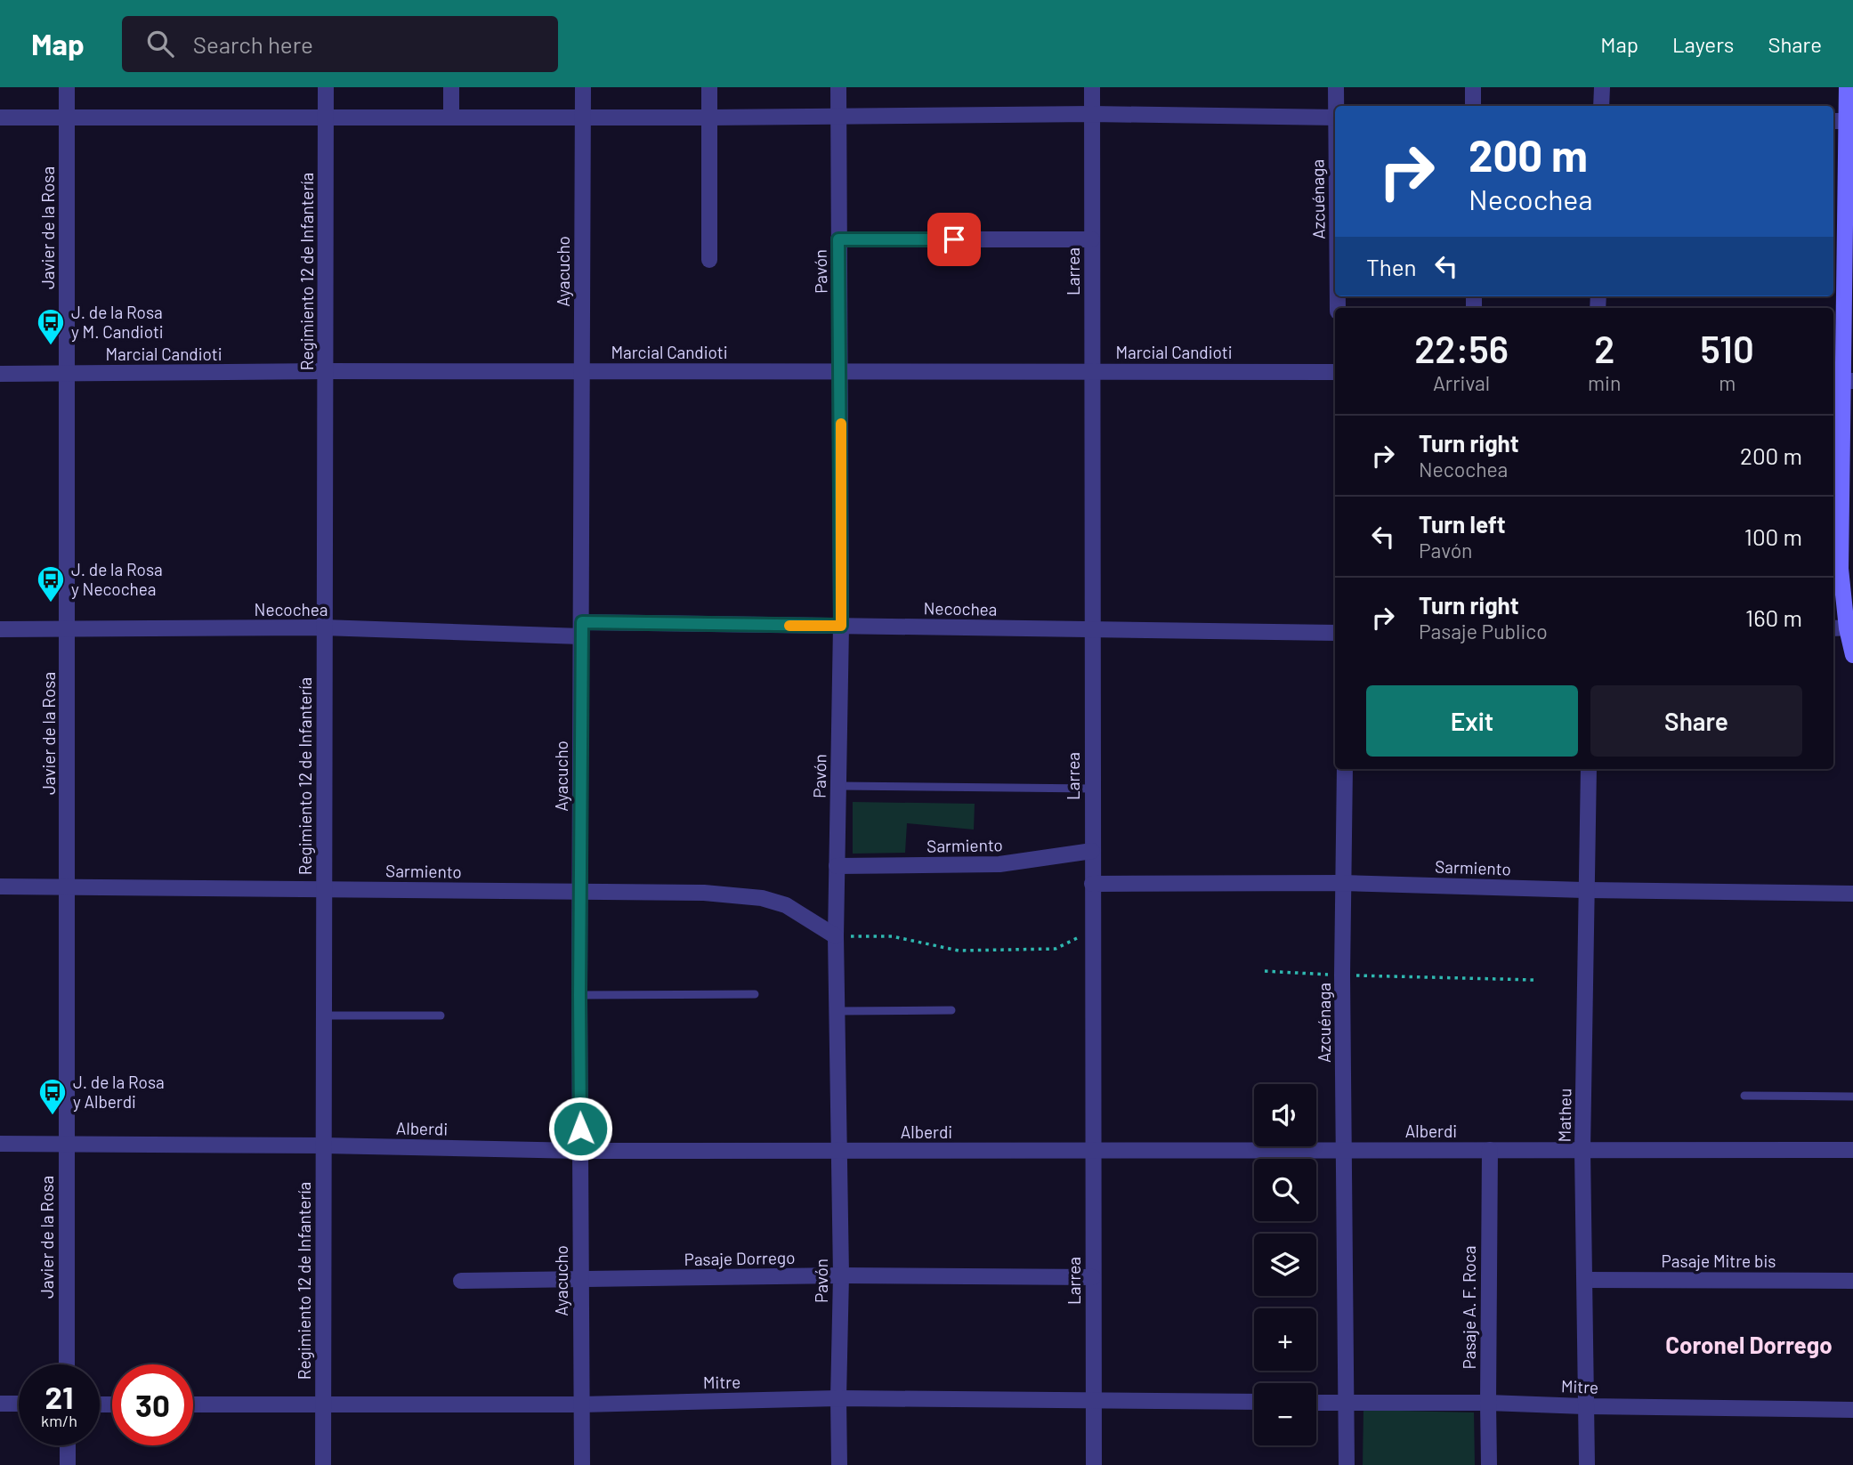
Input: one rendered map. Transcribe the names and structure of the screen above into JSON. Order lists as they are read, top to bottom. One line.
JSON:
{"streets":{"street":["Azcuénaga","Javier de la Rosa","Regimiento 12 de Infantería","Ayacucho","Pavón","Larrea","Marcial Candioti","Necochea","Sarmiento","Matheu","Alberdi","Pasaje Dorrego","Pasaje Mitre bis","Pasaje A. F. Roca","Mitre"]},"crossings":[["Azcuénaga","Sarmiento"],["Azcuénaga","Alberdi"],["Azcuénaga","Mitre"],["Javier de la Rosa","Marcial Candioti"],["Javier de la Rosa","Necochea"],["Javier de la Rosa","Sarmiento"],["Javier de la Rosa","Alberdi"],["Regimiento 12 de Infantería","Marcial Candioti"],["Regimiento 12 de Infantería","Necochea"],["Regimiento 12 de Infantería","Sarmiento"],["Regimiento 12 de Infantería","Alberdi"],["Regimiento 12 de Infantería","Mitre"],["Ayacucho","Marcial Candioti"],["Ayacucho","Necochea"],["Ayacucho","Sarmiento"],["Ayacucho","Alberdi"],["Ayacucho","Pasaje Dorrego"],["Ayacucho","Mitre"],["Pavón","Marcial Candioti"],["Pavón","Necochea"],["Pavón","Sarmiento"],["Pavón","Alberdi"],["Pavón","Pasaje Dorrego"],["Pavón","Mitre"],["Larrea","Marcial Candioti"],["Larrea","Necochea"],["Larrea","Sarmiento"],["Larrea","Alberdi"],["Larrea","Pasaje Dorrego"],["Larrea","Mitre"],["Sarmiento","Matheu"],["Matheu","Alberdi"],["Matheu","Pasaje Mitre bis"],["Matheu","Mitre"],["Alberdi","Pasaje A. F. Roca"],["Pasaje A. F. Roca","Mitre"]],"districts":["Coronel Dorrego"],"places":{"bus stop":["J. de la Rosa y M. Candioti","J. de la Rosa y Necochea","J. de la Rosa y Alberdi"]},"page":{"header":"Map","search":"Search here","nav":["Map","Layers","Share"],"turn":["200 m","Necochea"],"then":"Then","eta":["22:56","Arrival","2","min","510","m"],"list":[{"name":"Turn right","note":"Necochea","value":"200 m"},{"name":"Turn left","note":"Pavón","value":"100 m"},{"name":"Turn right","note":"Pasaje Publico","value":"160 m"}],"buttons":["Exit","Share"],"map_buttons":["+","−"],"speed":"21 km/h","limit":"30"}}
